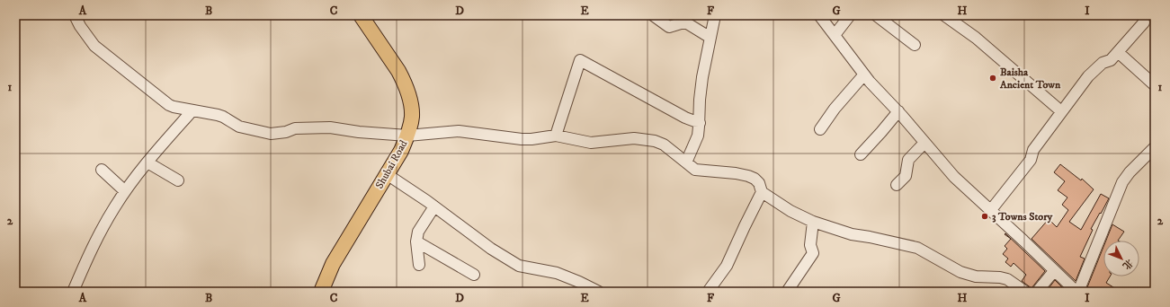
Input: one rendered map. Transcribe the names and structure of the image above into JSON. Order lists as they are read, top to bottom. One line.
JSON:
{"streets":{"main road":["Shubai Road"]},"places":["Baisha Ancient Town","3 Towns Story"],"north":"bottom right","grid":{"columns":["A","B","C","D","E","F","G","H","I"],"rows":["1","2"]}}
